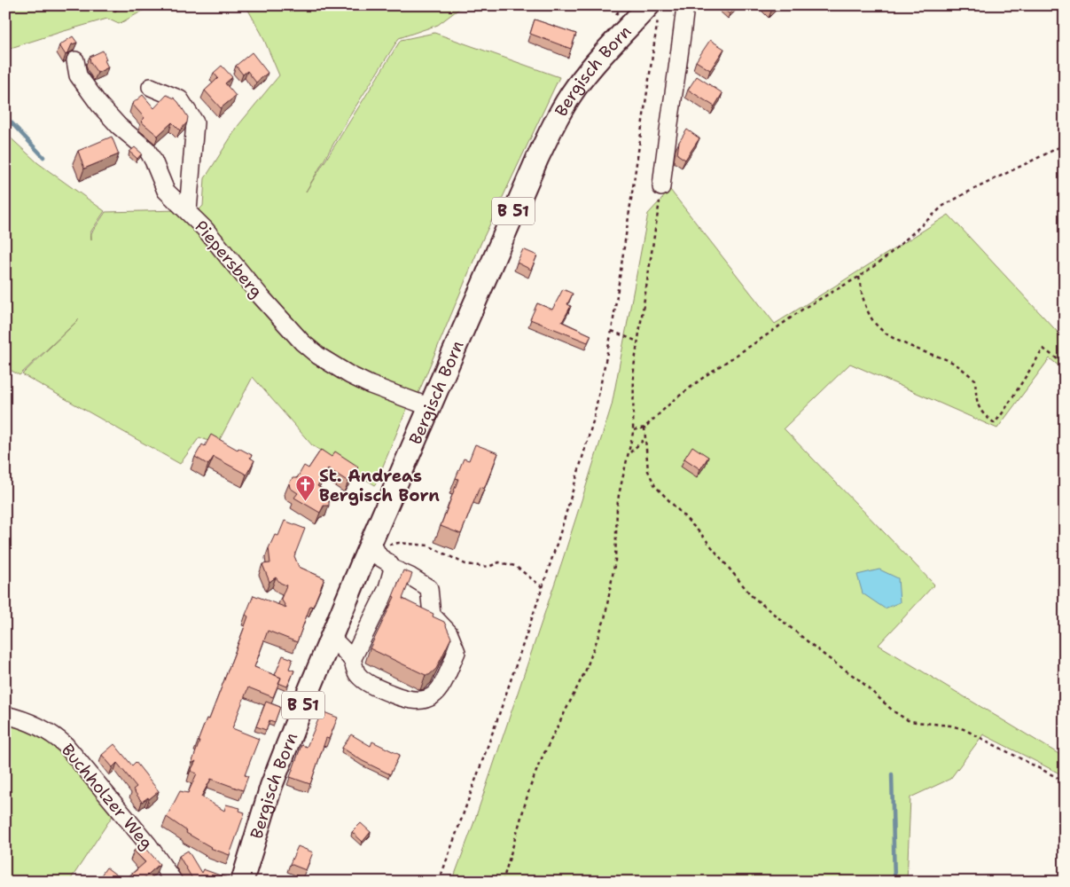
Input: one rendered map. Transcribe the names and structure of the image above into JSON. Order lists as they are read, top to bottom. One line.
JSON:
{"streets":{"main road":["Bergisch Born","B 51"],"street":["Piepersberg","Buchholzer Weg"]},"crossings":[["Bergisch Born","Piepersberg"]],"places":{"church":["St. Andreas Bergisch Born"]}}
